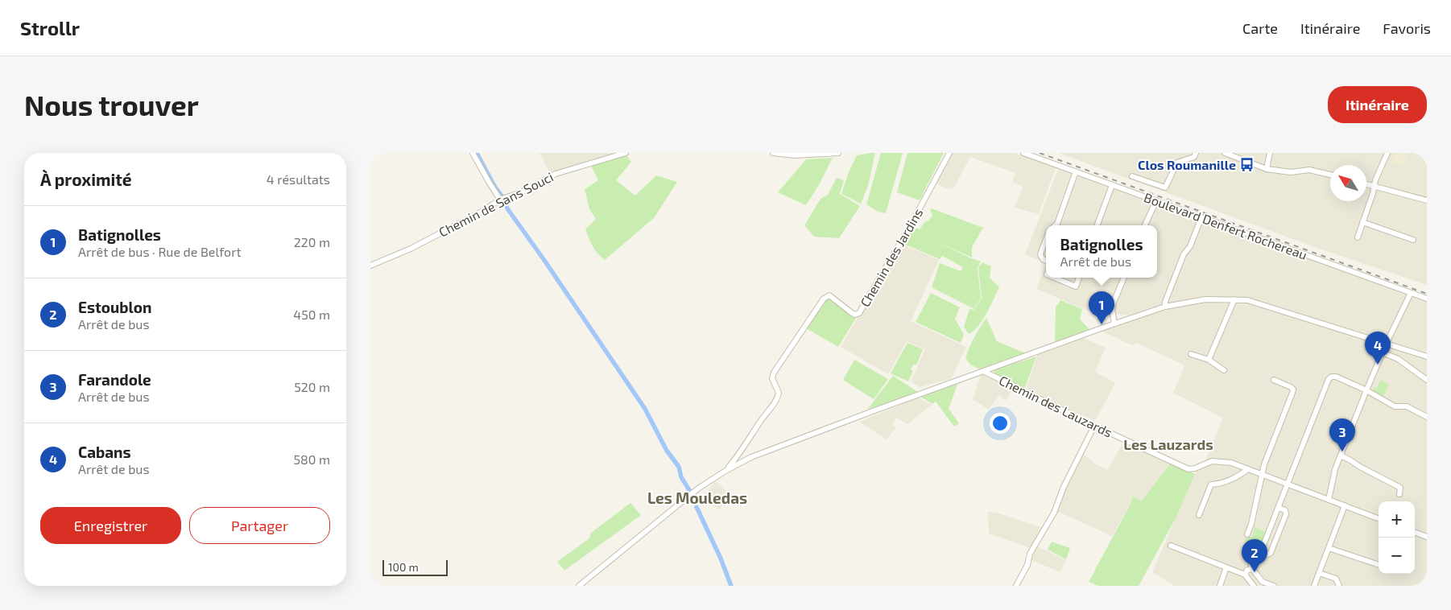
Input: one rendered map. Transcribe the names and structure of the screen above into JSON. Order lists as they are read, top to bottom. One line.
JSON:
{"streets":{"street":["Chemin de Sans Souci","Boulevard Denfert Rochereau","Chemin des Jardins","Chemin des Lauzards"]},"districts":["Les Lauzards","Les Mouledas"],"places":{"bus stop":["Clos Roumanille"]},"scale_bar":"100 m","north":"top left","page":{"header":"Strollr","nav":["Carte","Itinéraire","Favoris"],"buttons":["Itinéraire",["Enregistrer","Partager"]],"title":"Nous trouver","heading":["À proximité","4 résultats"],"list":[{"mark":"1","name":"Batignolles","note":"Arrêt de bus · Rue de Belfort","value":"220 m"},{"mark":"2","name":"Estoublon","note":"Arrêt de bus","value":"450 m"},{"mark":"3","name":"Farandole","note":"Arrêt de bus","value":"520 m"},{"mark":"4","name":"Cabans","note":"Arrêt de bus","value":"580 m"}],"popup":["Batignolles","Arrêt de bus"],"pins":["1","4","3","2"],"map_buttons":["+","−"],"scale":"100 m"}}
